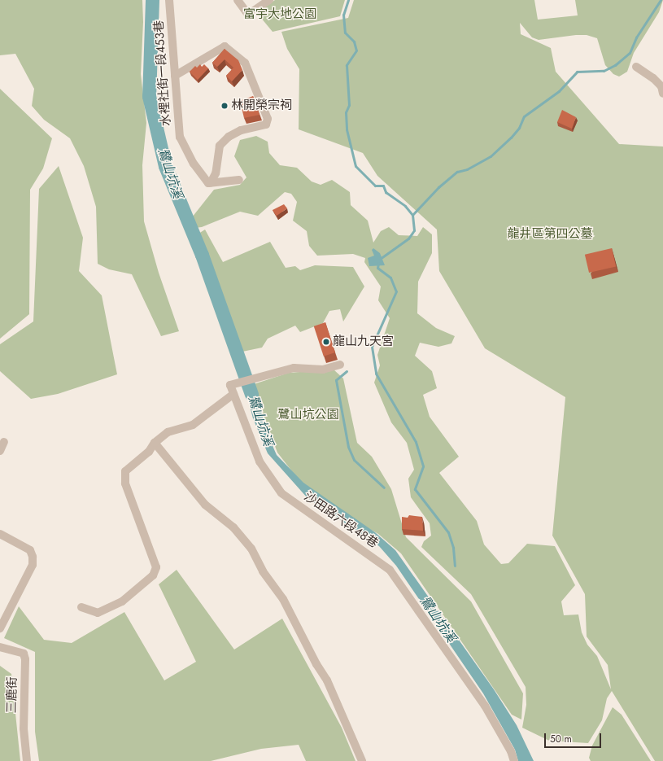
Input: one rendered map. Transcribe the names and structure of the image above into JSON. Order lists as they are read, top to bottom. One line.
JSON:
{"streets":{"street":["水裡社街一段453巷","沙田路六段48巷","三鹿街"]},"water":["鷺山坑溪"],"parks":["富宇大地公園","龍井區第四公墓","鷺山坑公園"],"places":["林開榮宗祠","龍山九天宮"],"scale_bar":"50 m"}
